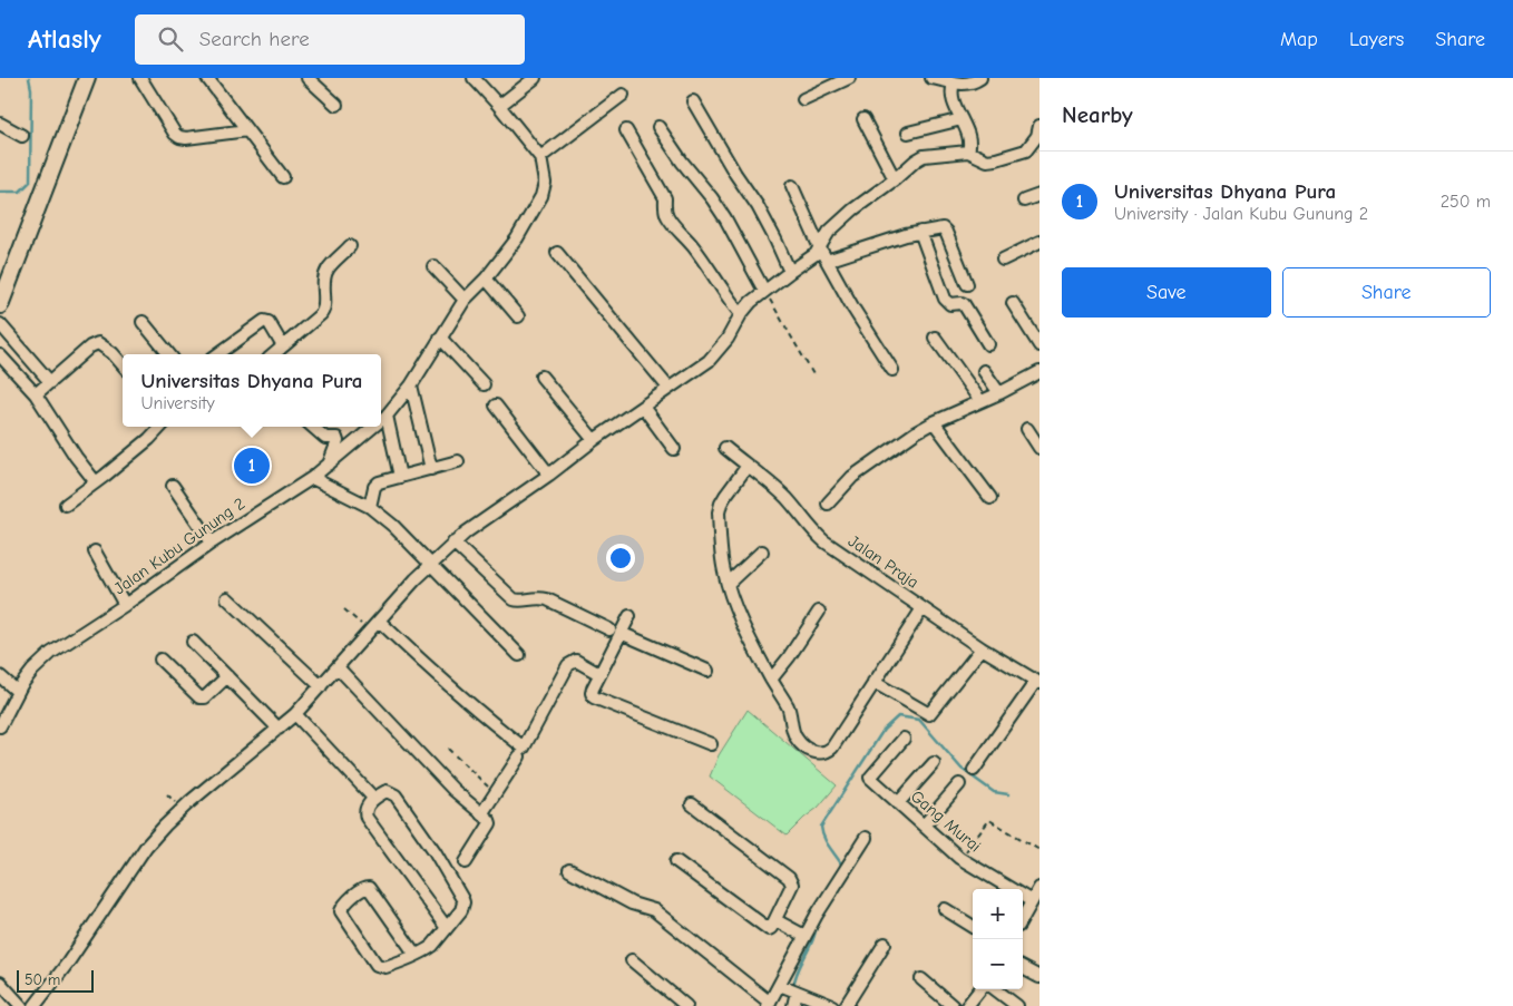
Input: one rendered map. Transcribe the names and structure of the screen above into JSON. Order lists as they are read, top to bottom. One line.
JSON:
{"streets":{"street":["Jalan Kubu Gunung 2","Jalan Praja","Gang Murai"]},"scale_bar":"50 m","page":{"header":"Atlasly","search":"Search here","nav":["Map","Layers","Share"],"heading":"Nearby","list":[{"mark":"1","name":"Universitas Dhyana Pura","note":"University · Jalan Kubu Gunung 2","value":"250 m"}],"buttons":["Save","Share"],"popup":["Universitas Dhyana Pura","University"],"pins":"1","map_buttons":["+","−"],"scale":"50 m"}}
